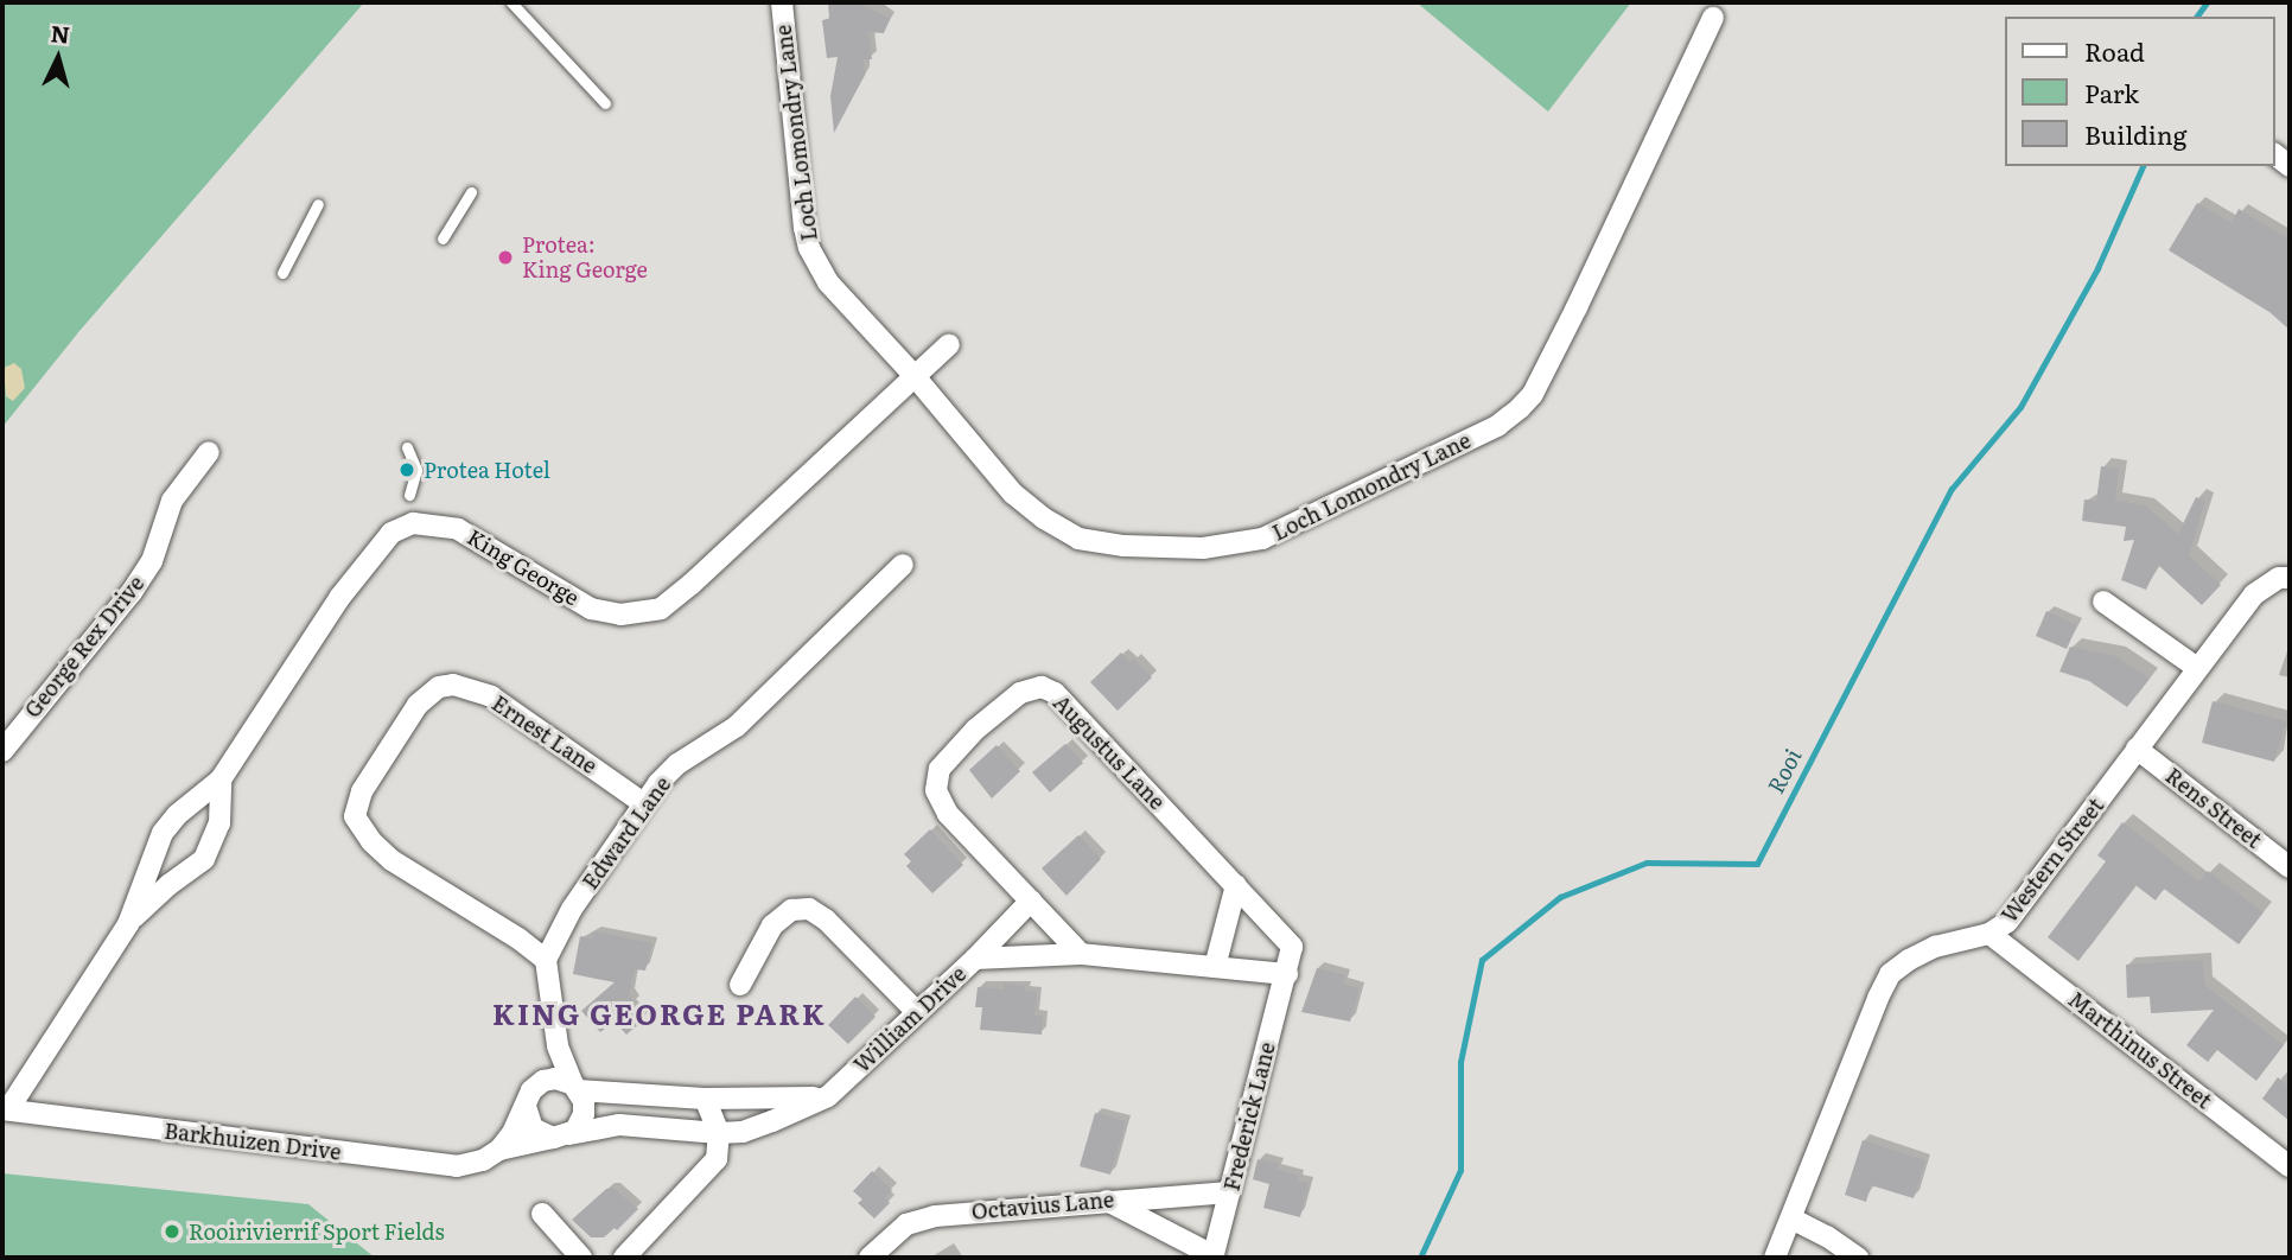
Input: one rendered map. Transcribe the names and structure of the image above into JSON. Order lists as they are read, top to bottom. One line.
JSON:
{"streets":{"street":["Loch Lomondry Lane","King George","George Rex Drive","Ernest Lane","Augustus Lane","Rens Street","Edward Lane","Western Street","William Drive","Marthinus Street","Frederick Lane","Barkhuizen Drive","Octavius Lane"]},"crossings":[["Loch Lomondry Lane","King George"],["King George","Barkhuizen Drive"],["Ernest Lane","Edward Lane"],["Augustus Lane","William Drive"],["Augustus Lane","Frederick Lane"],["Rens Street","Western Street"],["Western Street","Marthinus Street"],["William Drive","Frederick Lane"],["William Drive","Barkhuizen Drive"],["Frederick Lane","Octavius Lane"]],"districts":["KING GEORGE PARK"],"water":["Rooi"],"places":["Protea: King George","Protea Hotel","Rooirivierrif Sport Fields"],"legend":["Road","Park","Building"],"north":"top"}
